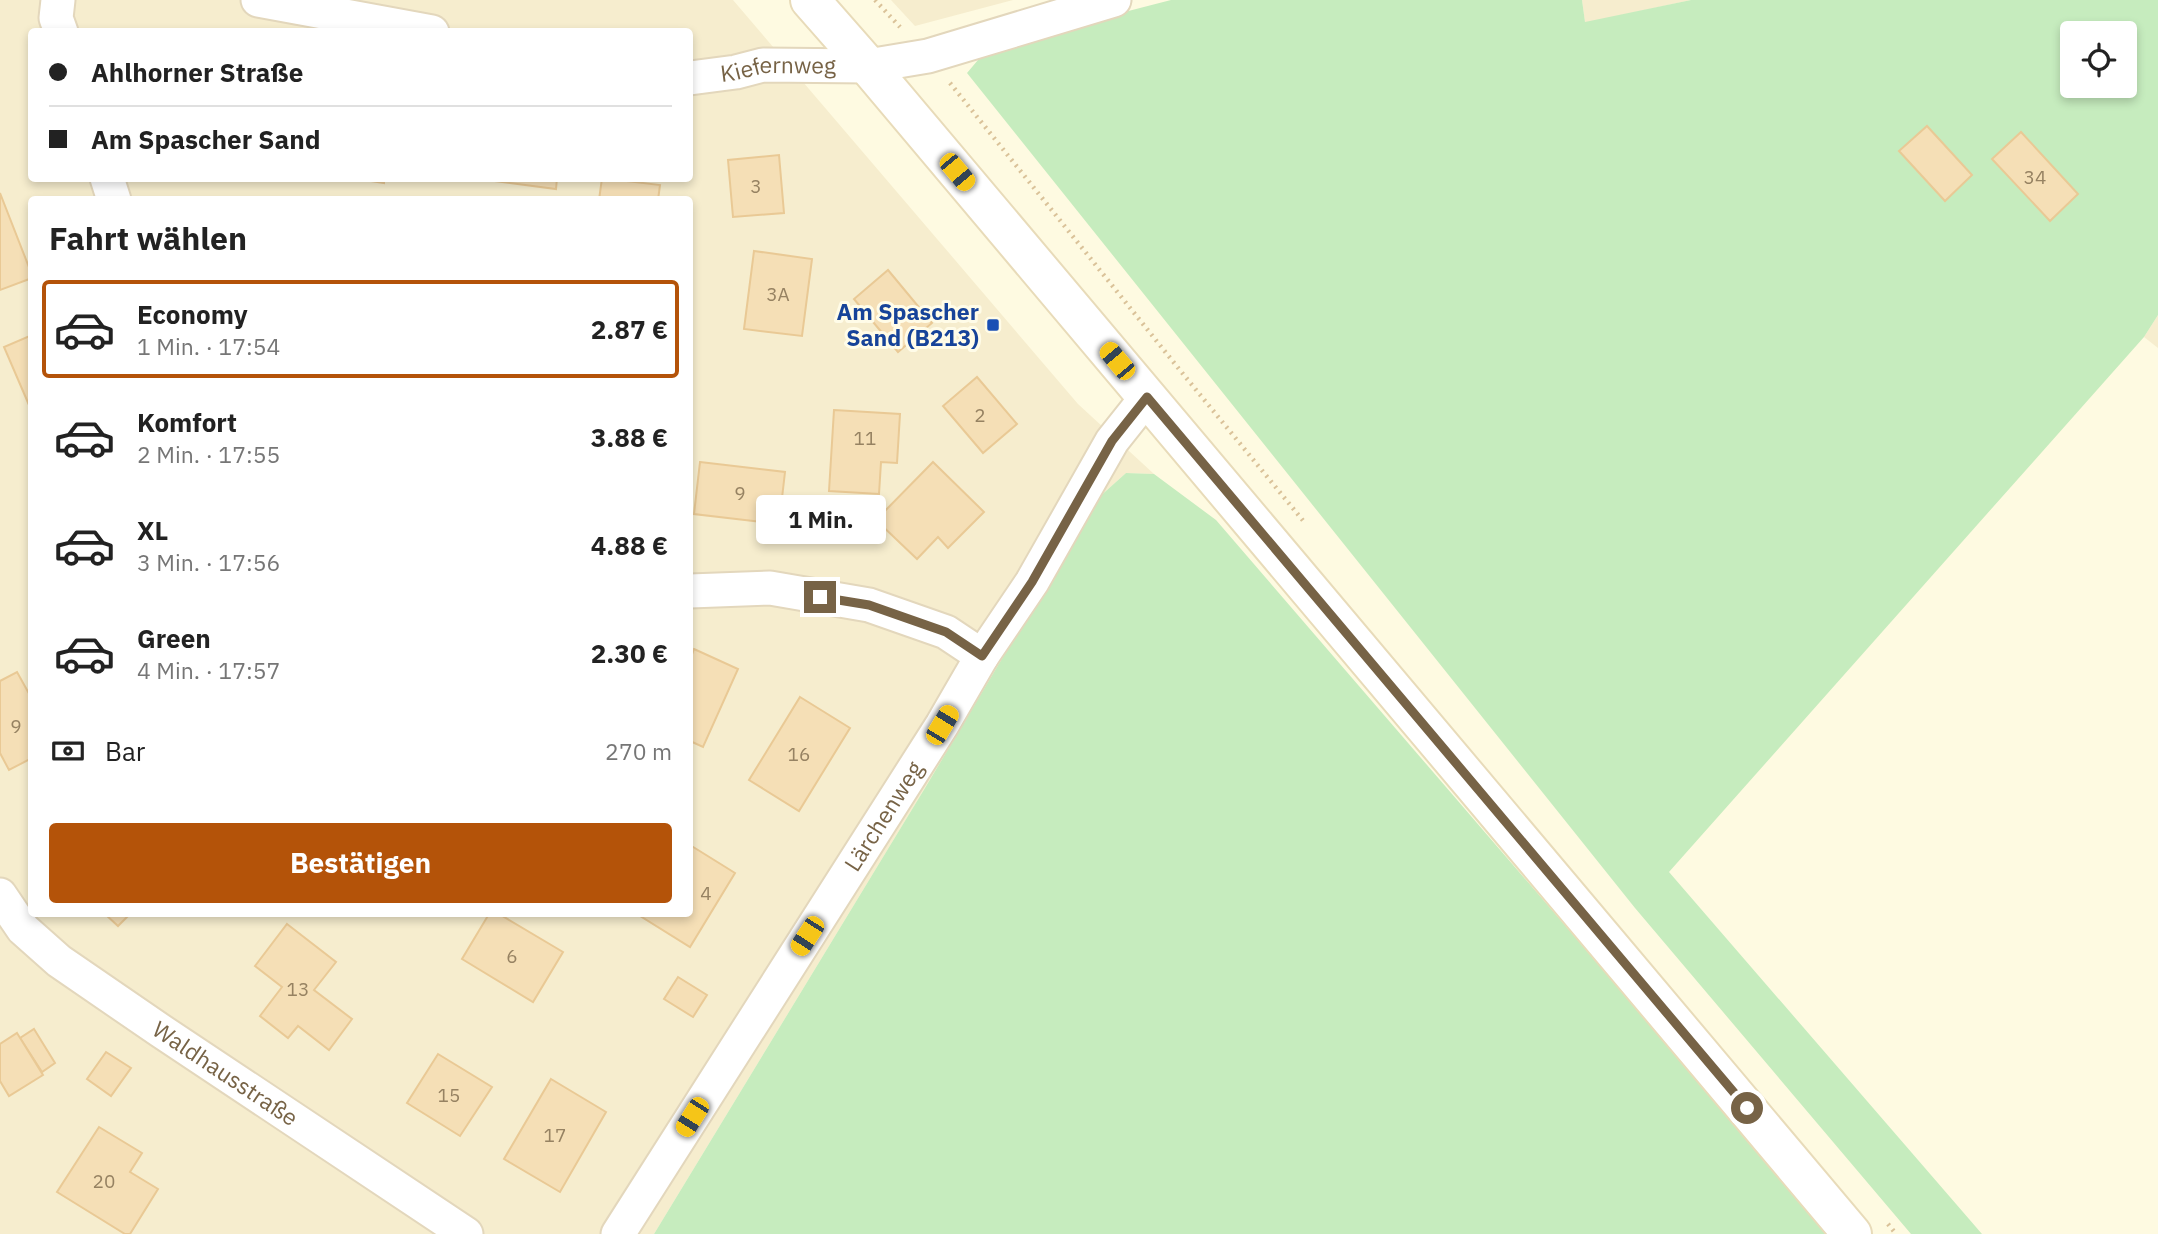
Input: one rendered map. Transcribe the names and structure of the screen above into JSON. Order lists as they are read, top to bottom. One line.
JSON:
{"streets":{"street":["Kiefernweg","Lärchenweg","Waldhausstraße"]},"places":{"transit":["Am Spascher Sand (B213)"]},"house_numbers":["34","3","3A","2","11","9","9","16","4","6","13","15","17","20"],"page":{"banner":["Ahlhorner Straße","Am Spascher Sand"],"heading":"Fahrt wählen","list":[{"name":"Economy","note":"1 Min. · 17:54","value":"2.87 €"},{"name":"Komfort","note":"2 Min. · 17:55","value":"3.88 €"},{"name":"XL","note":"3 Min. · 17:56","value":"4.88 €"},{"name":"Green","note":"4 Min. · 17:57","value":"2.30 €"}],"bubble":"1 Min.","pay":["Bar","270 m"],"buttons":"Bestätigen"}}
